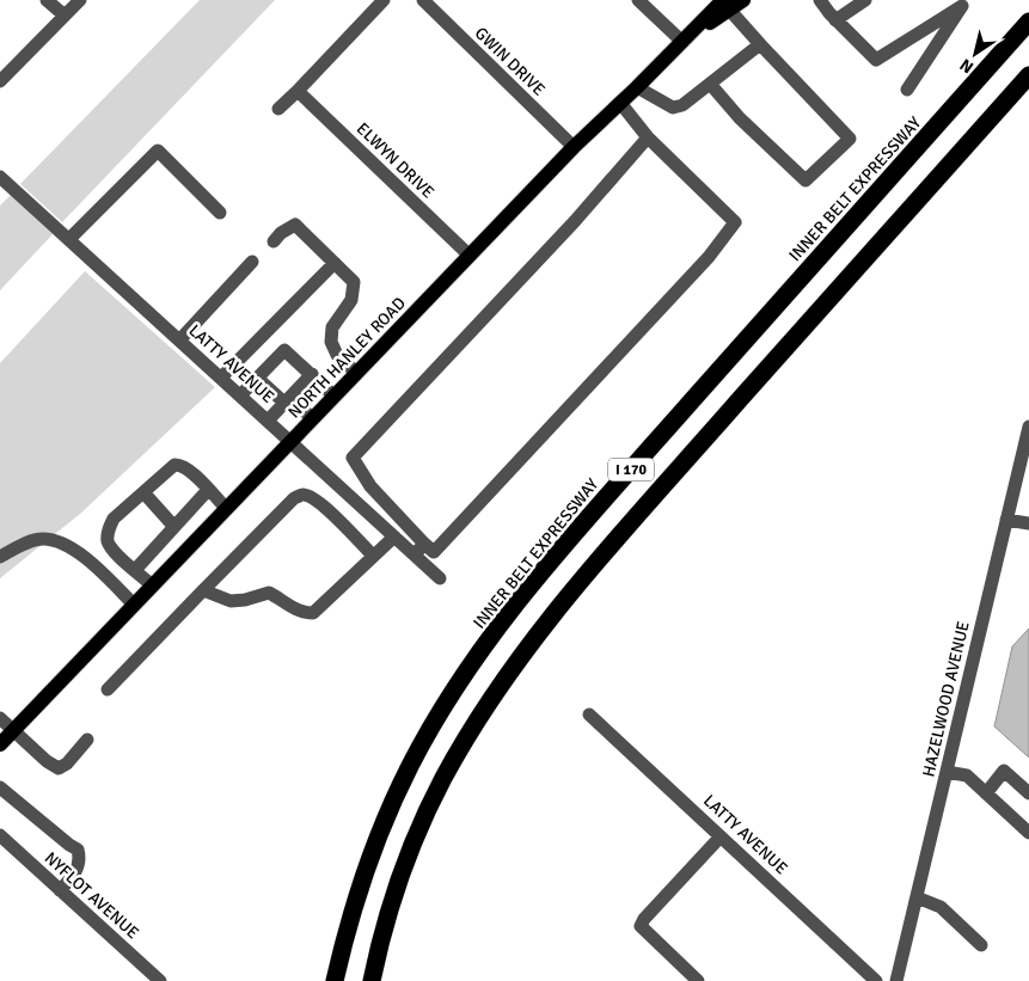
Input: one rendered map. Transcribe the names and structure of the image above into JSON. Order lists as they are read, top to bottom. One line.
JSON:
{"streets":{"highway":["INNER BELT EXPRESSWAY","I 170"],"main road":["NORTH HANLEY ROAD"],"street":["GWIN DRIVE","ELWYN DRIVE","LATTY AVENUE","HAZELWOOD AVENUE","NYFLOT AVENUE"]},"crossings":[["GWIN DRIVE","NORTH HANLEY ROAD"],["ELWYN DRIVE","NORTH HANLEY ROAD"],["NORTH HANLEY ROAD","LATTY AVENUE"]],"north":"bottom left"}
